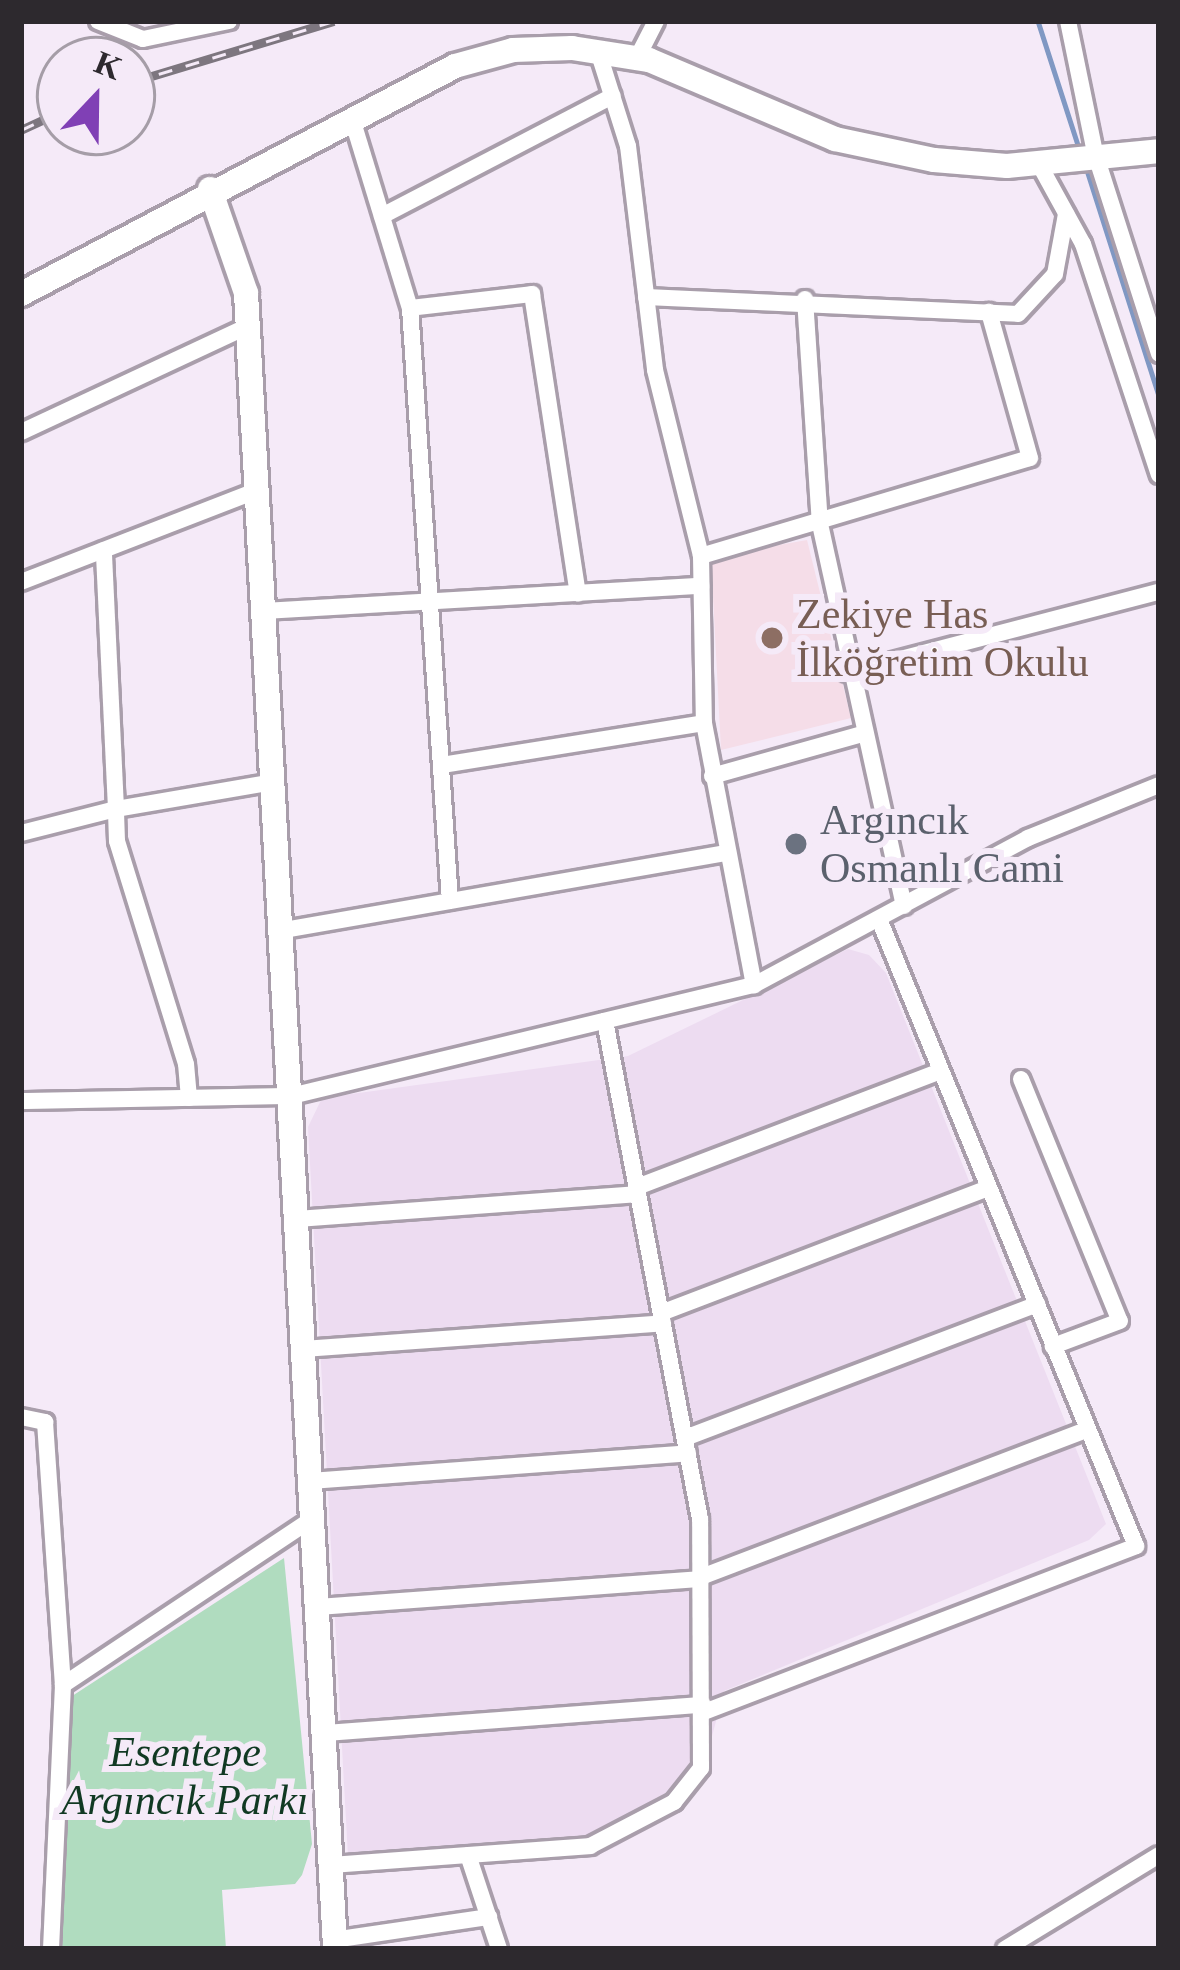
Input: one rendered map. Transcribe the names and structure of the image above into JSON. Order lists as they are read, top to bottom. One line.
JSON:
{"parks":["Esentepe Argıncık Parkı"],"places":["Zekiye Has İlköğretim Okulu","Argıncık Osmanlı Cami"],"north":"top"}
